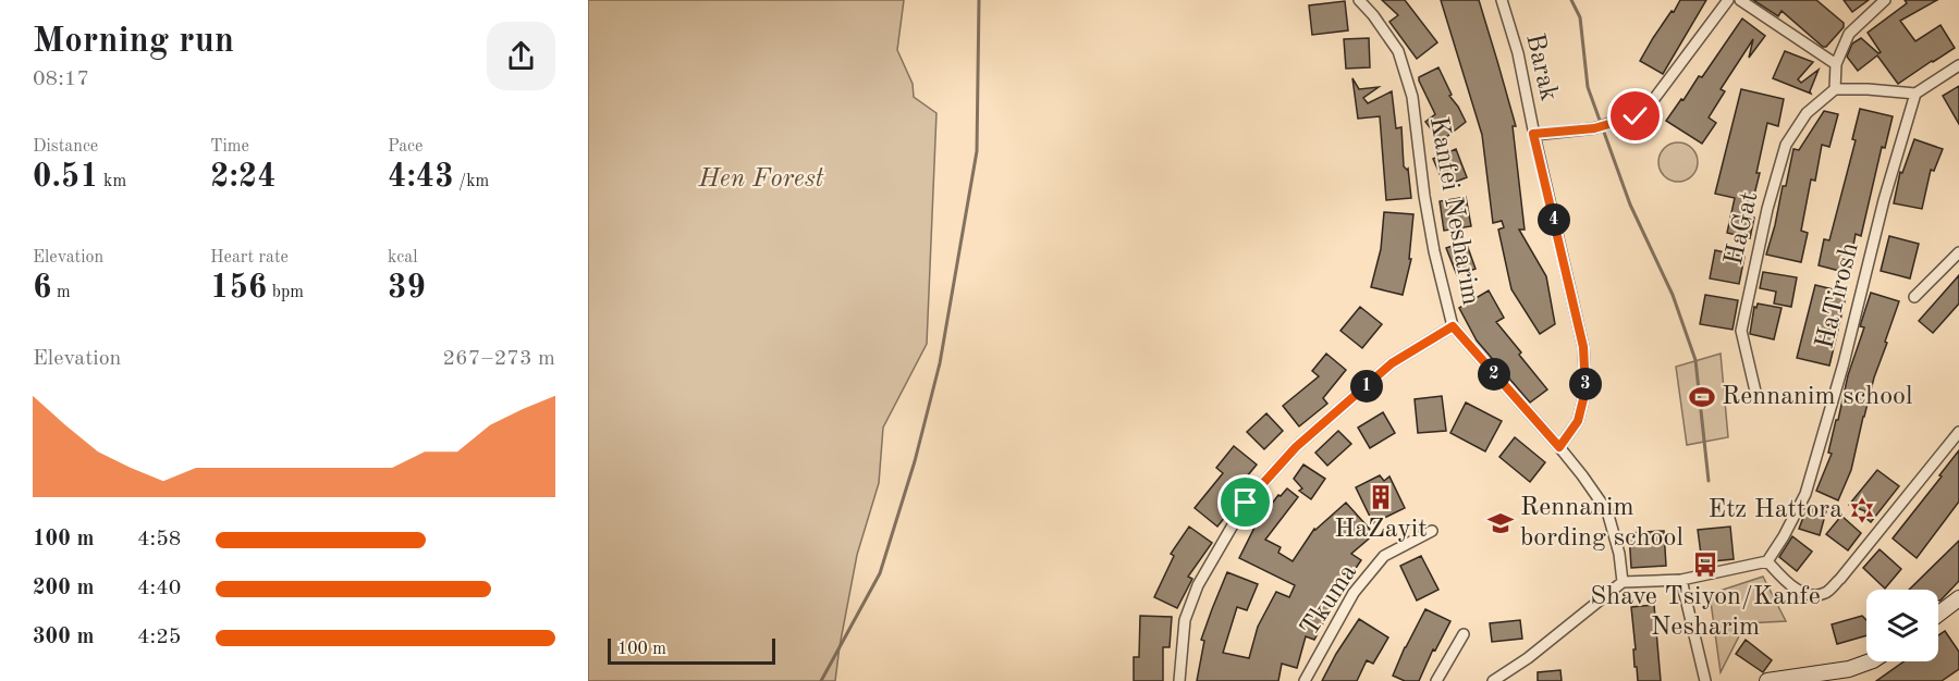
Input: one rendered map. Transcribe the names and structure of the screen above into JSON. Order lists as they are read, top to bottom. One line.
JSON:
{"streets":{"street":["Barak","Kanfei Nesharim","HaGat","HaTirosh","Tkuma"]},"crossings":[["Barak","Kanfei Nesharim"]],"parks":["Hen Forest"],"places":{"sports":["Rennanim school"],"building":["HaZayit"],"synagogue":["Etz Hattora"],"school or university":["Rennanim bording school"],"bus stop":["Shave Tsiyon/Kanfe Nesharim"]},"scale_bar":"100 m","page":{"heading":["Morning run","08:17"],"stats":[["Distance","0.51 km"],["Time","2:24"],["Pace","4:43 /km"],["Elevation","6 m"],["Heart rate","156 bpm"],["kcal","39"]],"pins":["4","2","3","1"],"chart":["Elevation","267–273 m"],"list":[{"name":"100 m","note":"4:58"},{"name":"200 m","note":"4:40"},{"name":"300 m","note":"4:25"}],"scale":"100 m"}}
